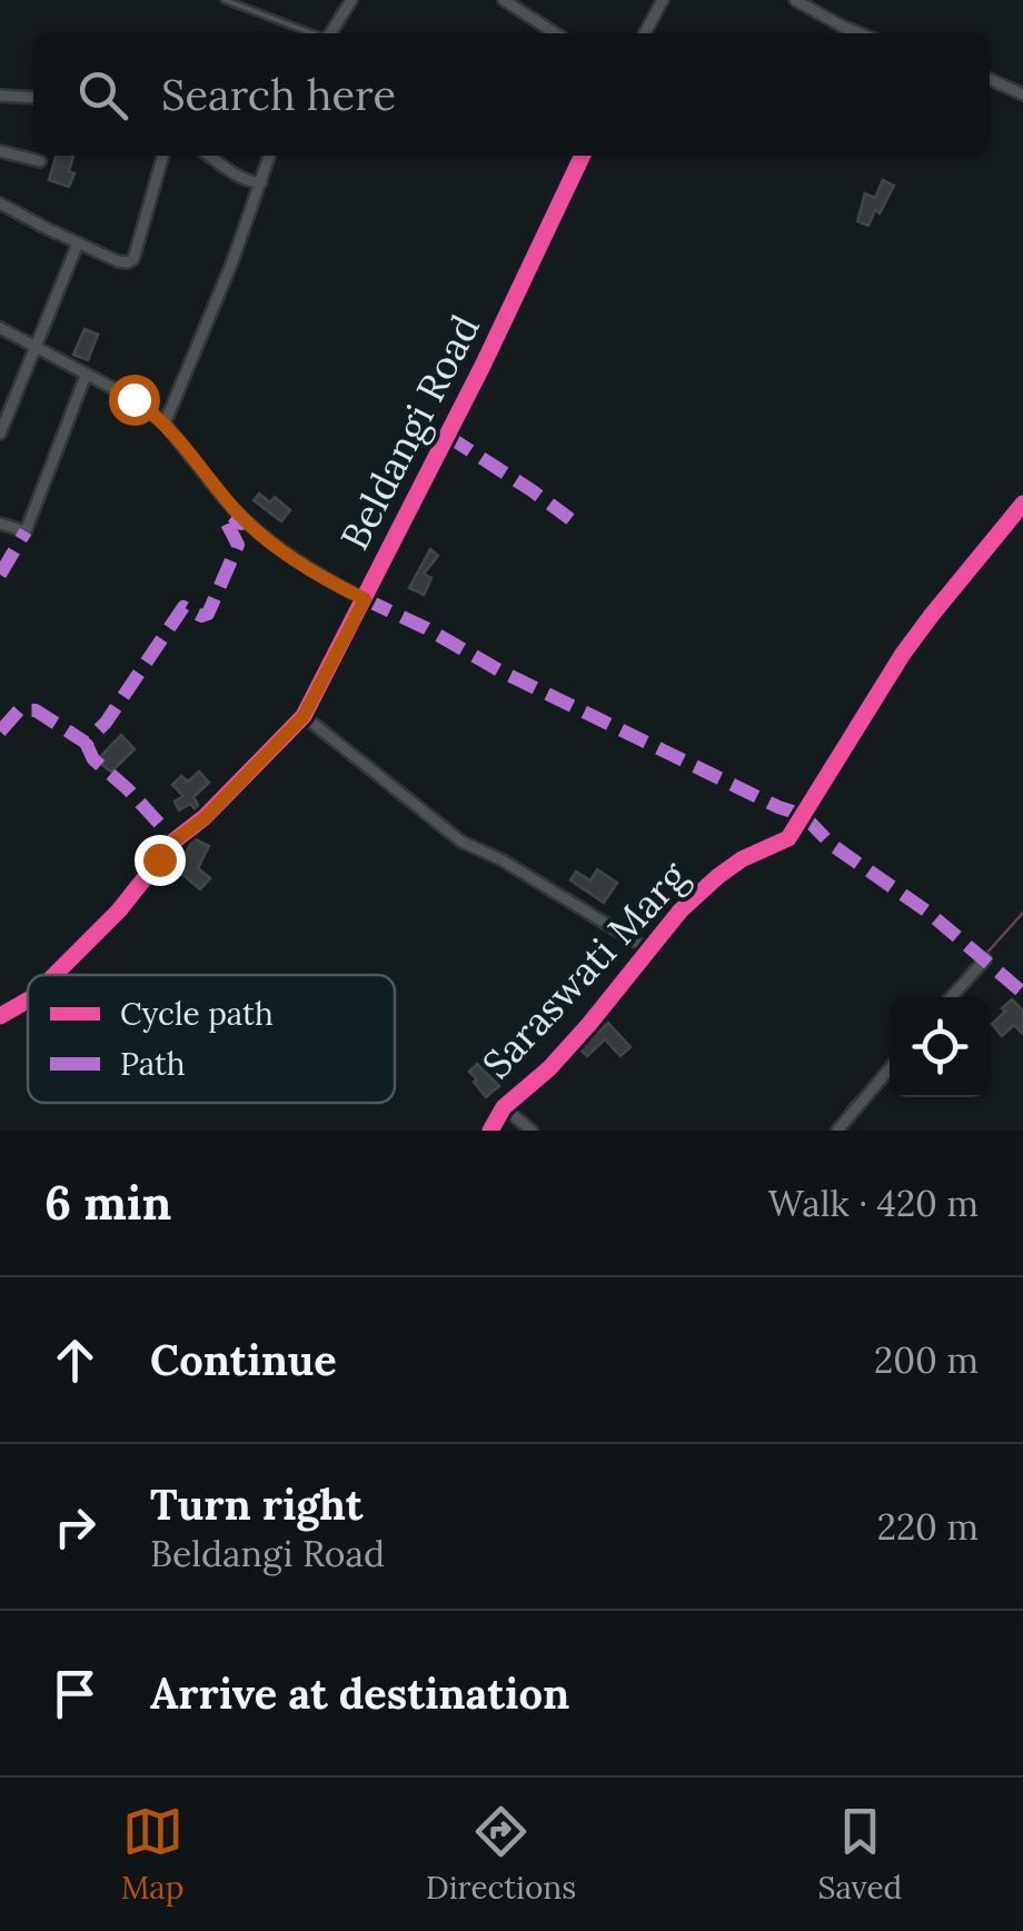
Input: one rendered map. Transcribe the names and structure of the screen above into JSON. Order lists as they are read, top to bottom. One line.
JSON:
{"streets":{"street":["Beldangi Road","Saraswati Marg"]},"legend":["Cycle path","Path"],"page":{"search":"Search here","heading":["6 min","Walk · 420 m"],"list":[["Continue","200 m"],["Turn right","Beldangi Road","220 m"],"Arrive at destination"],"nav":["Map","Directions","Saved"]}}
